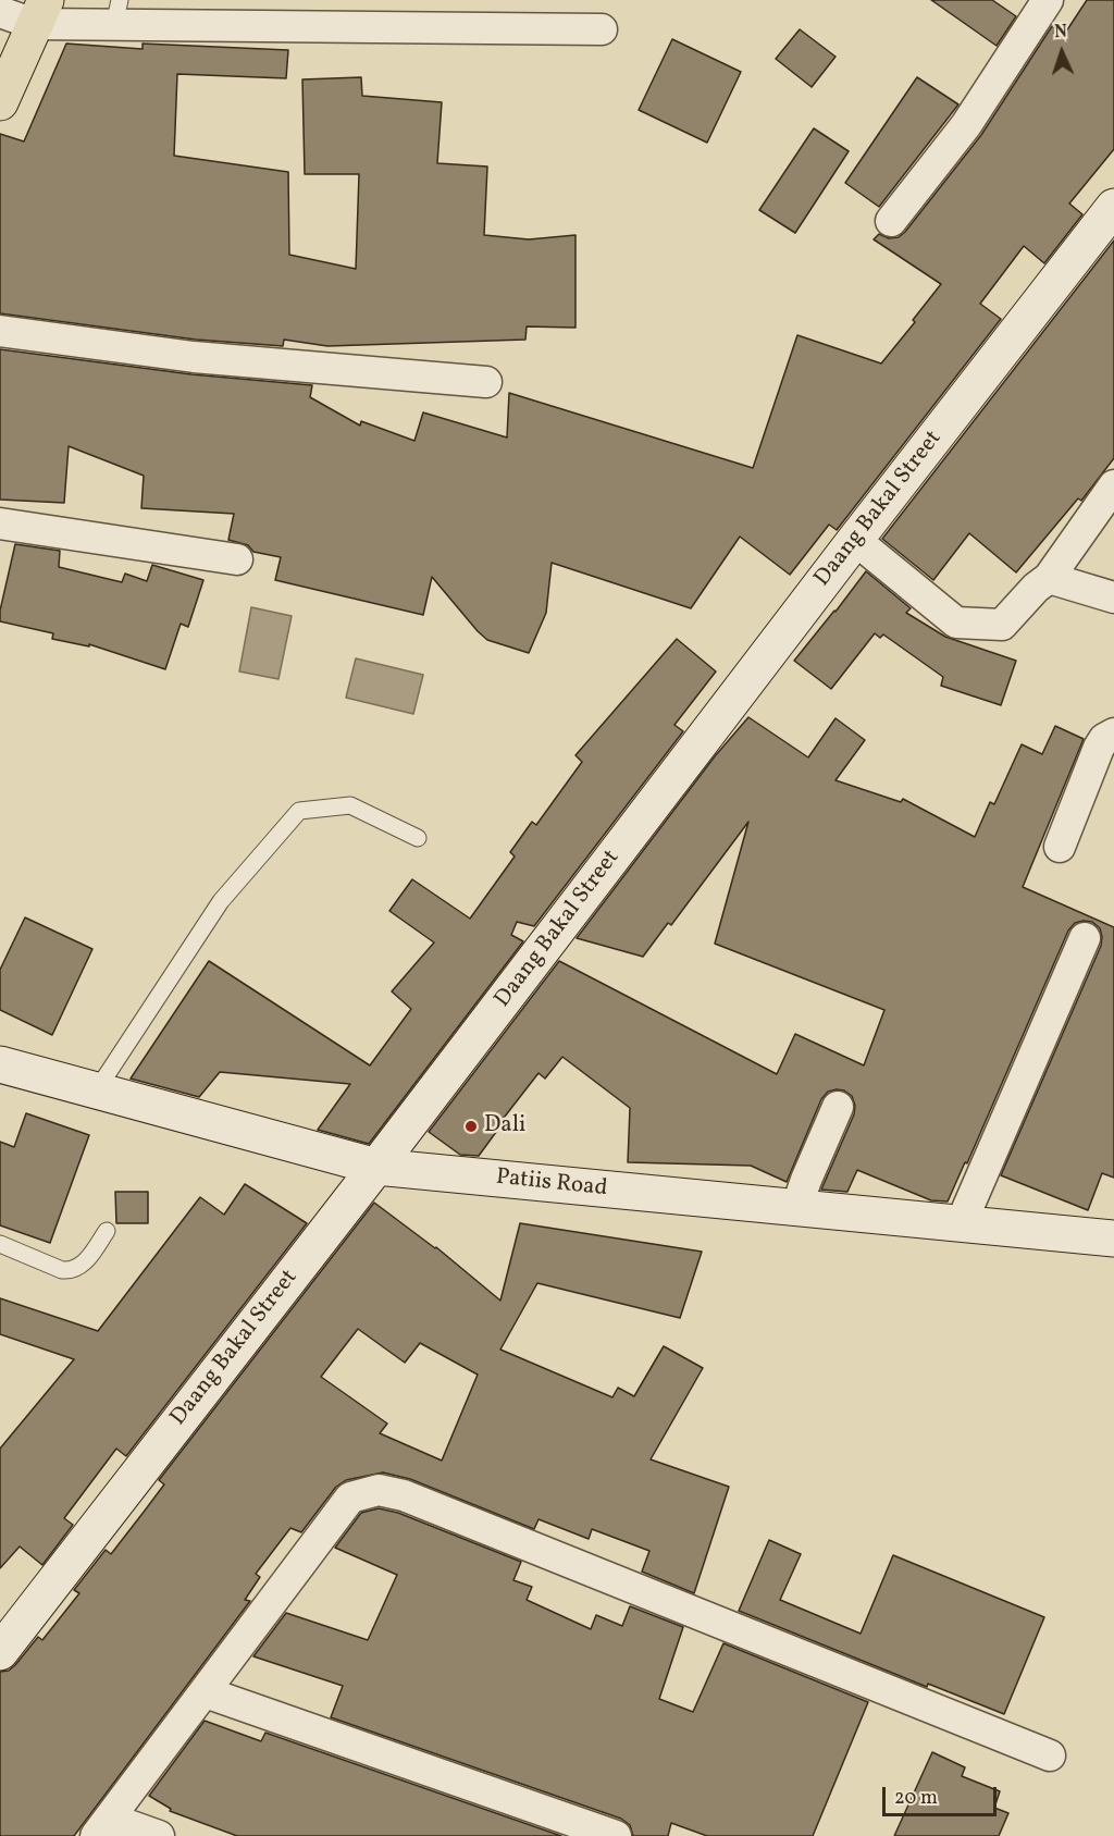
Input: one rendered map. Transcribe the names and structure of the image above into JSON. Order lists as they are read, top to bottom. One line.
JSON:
{"streets":{"street":["Daang Bakal Street","Patiis Road"]},"crossings":[["Daang Bakal Street","Patiis Road"]],"places":["Dali"],"scale_bar":"20 m","north":"top"}
